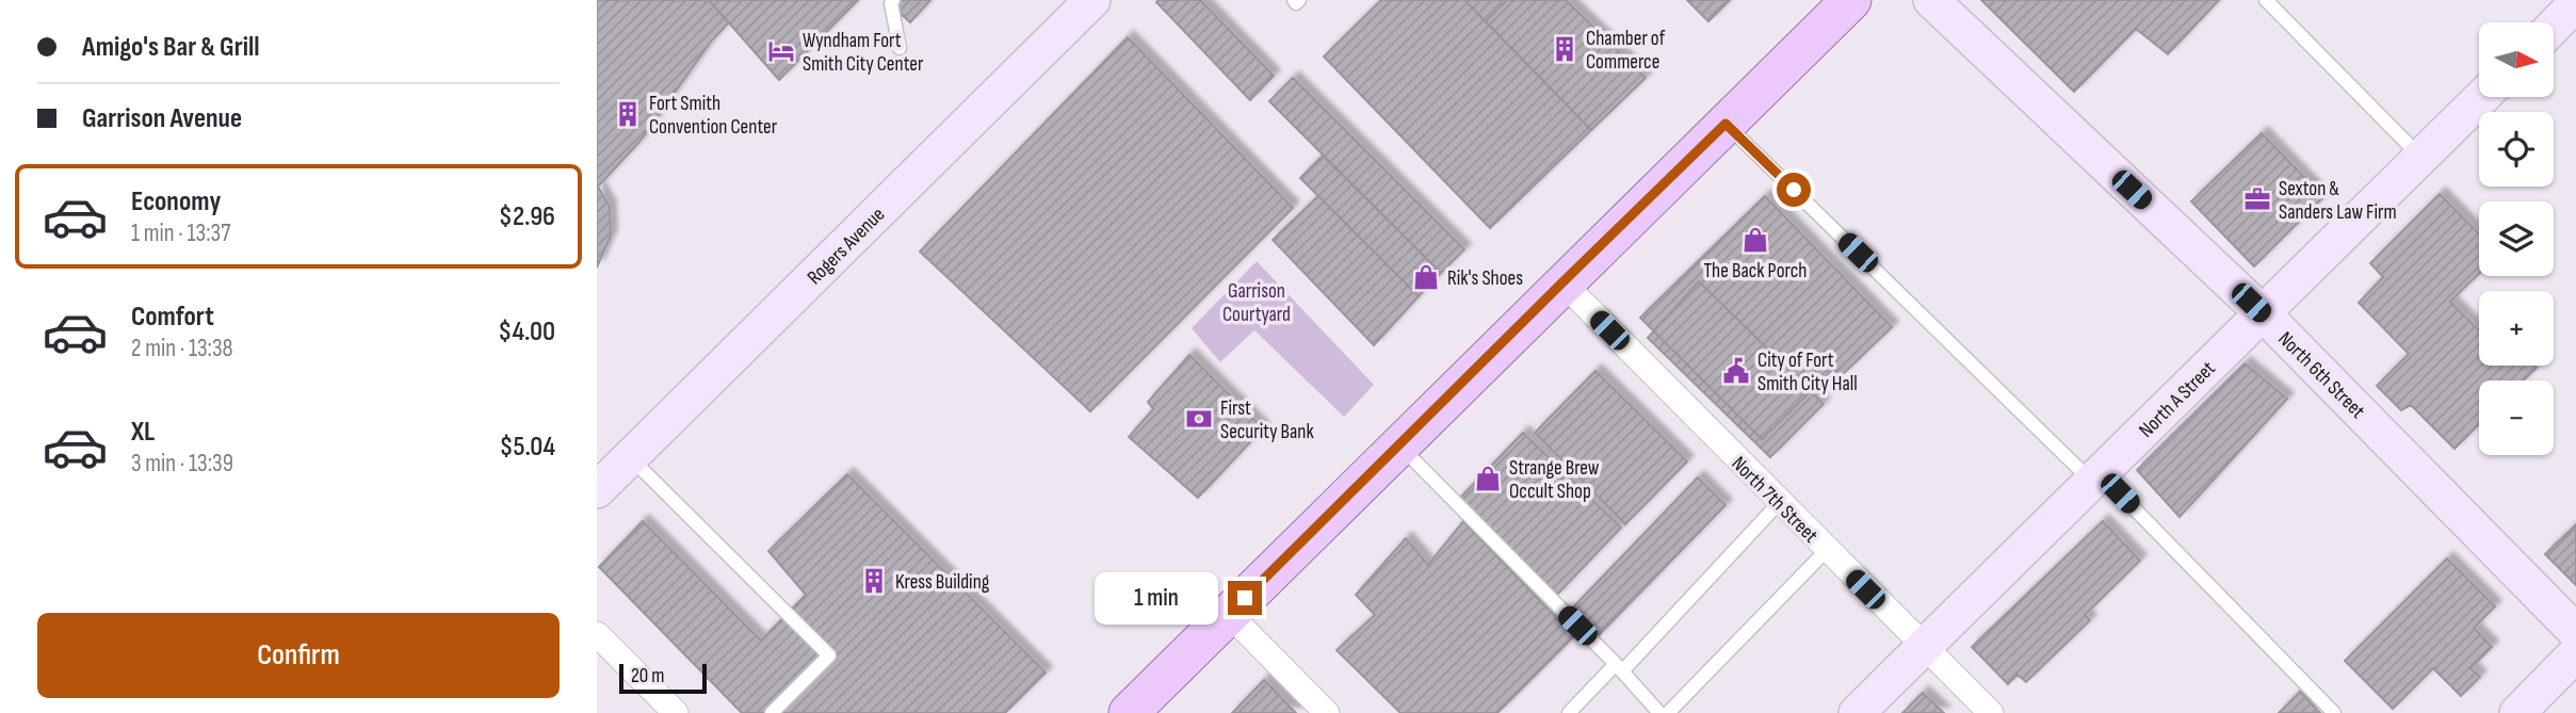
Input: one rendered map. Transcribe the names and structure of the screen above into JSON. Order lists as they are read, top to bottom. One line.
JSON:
{"streets":{"street":["Rogers Avenue","North 6th Street","North A Street","North 7th Street"]},"crossings":[["North 6th Street","North A Street"],["North A Street","North 7th Street"]],"parks":["Garrison Courtyard"],"places":{"building":["Chamber of Commerce","Fort Smith Convention Center","Kress Building"],"hotel":["Wyndham Fort Smith City Center"],"office":["Sexton & Sanders Law Firm"],"shop":["The Back Porch","Rik's Shoes","Strange Brew Occult Shop"],"public building":["City of Fort Smith City Hall"],"bank":["First Security Bank"]},"scale_bar":"20 m","north":"right","page":{"banner":["Amigo's Bar & Grill","Garrison Avenue"],"map_buttons":["+","−"],"list":[{"name":"Economy","note":"1 min · 13:37","value":"$2.96"},{"name":"Comfort","note":"2 min · 13:38","value":"$4.00"},{"name":"XL","note":"3 min · 13:39","value":"$5.04"}],"bubble":"1 min","buttons":"Confirm","scale":"20 m"}}
